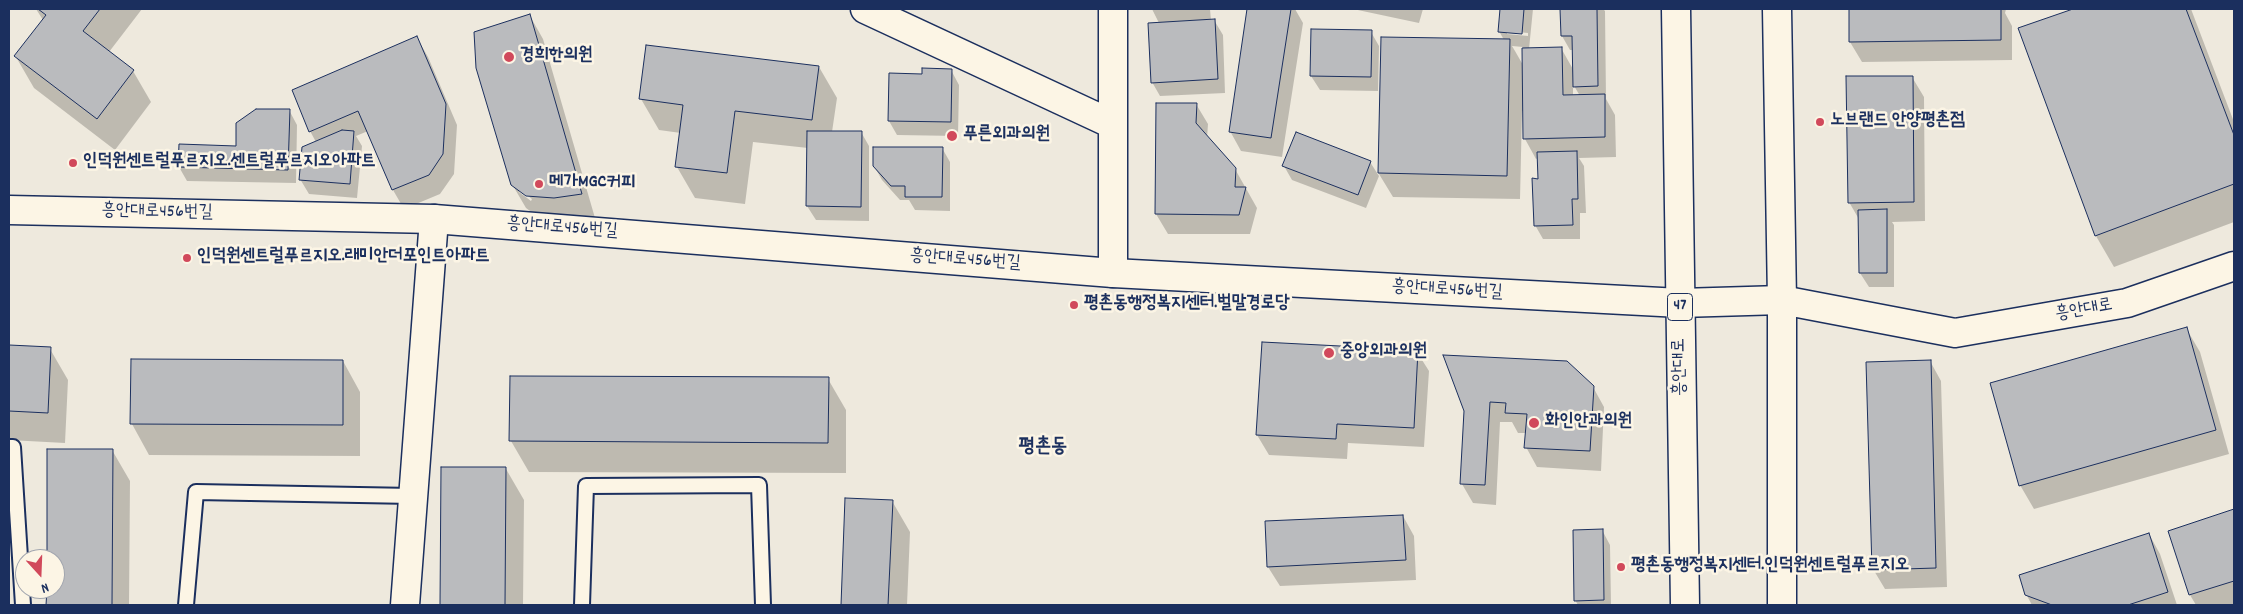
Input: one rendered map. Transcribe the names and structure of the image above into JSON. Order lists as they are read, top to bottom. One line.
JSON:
{"streets":{"street":["흥안대로456번길","47","흥안대로"]},"crossings":[["흥안대로456번길","흥안대로"]],"districts":["평촌동"],"places":["경희한의원","노브랜드 안양평촌점","푸른외과의원","인덕원센트럴푸르지오.센트럴푸르지오아파트","메가MGC커피","인덕원센트럴푸르지오.래미안더포인트아파트","평촌동행정복지센터.벌말경로당","중앙외과의원","화인안과의원","평촌동행정복지센터.인덕원센트럴푸르지오"],"north":"bottom"}
